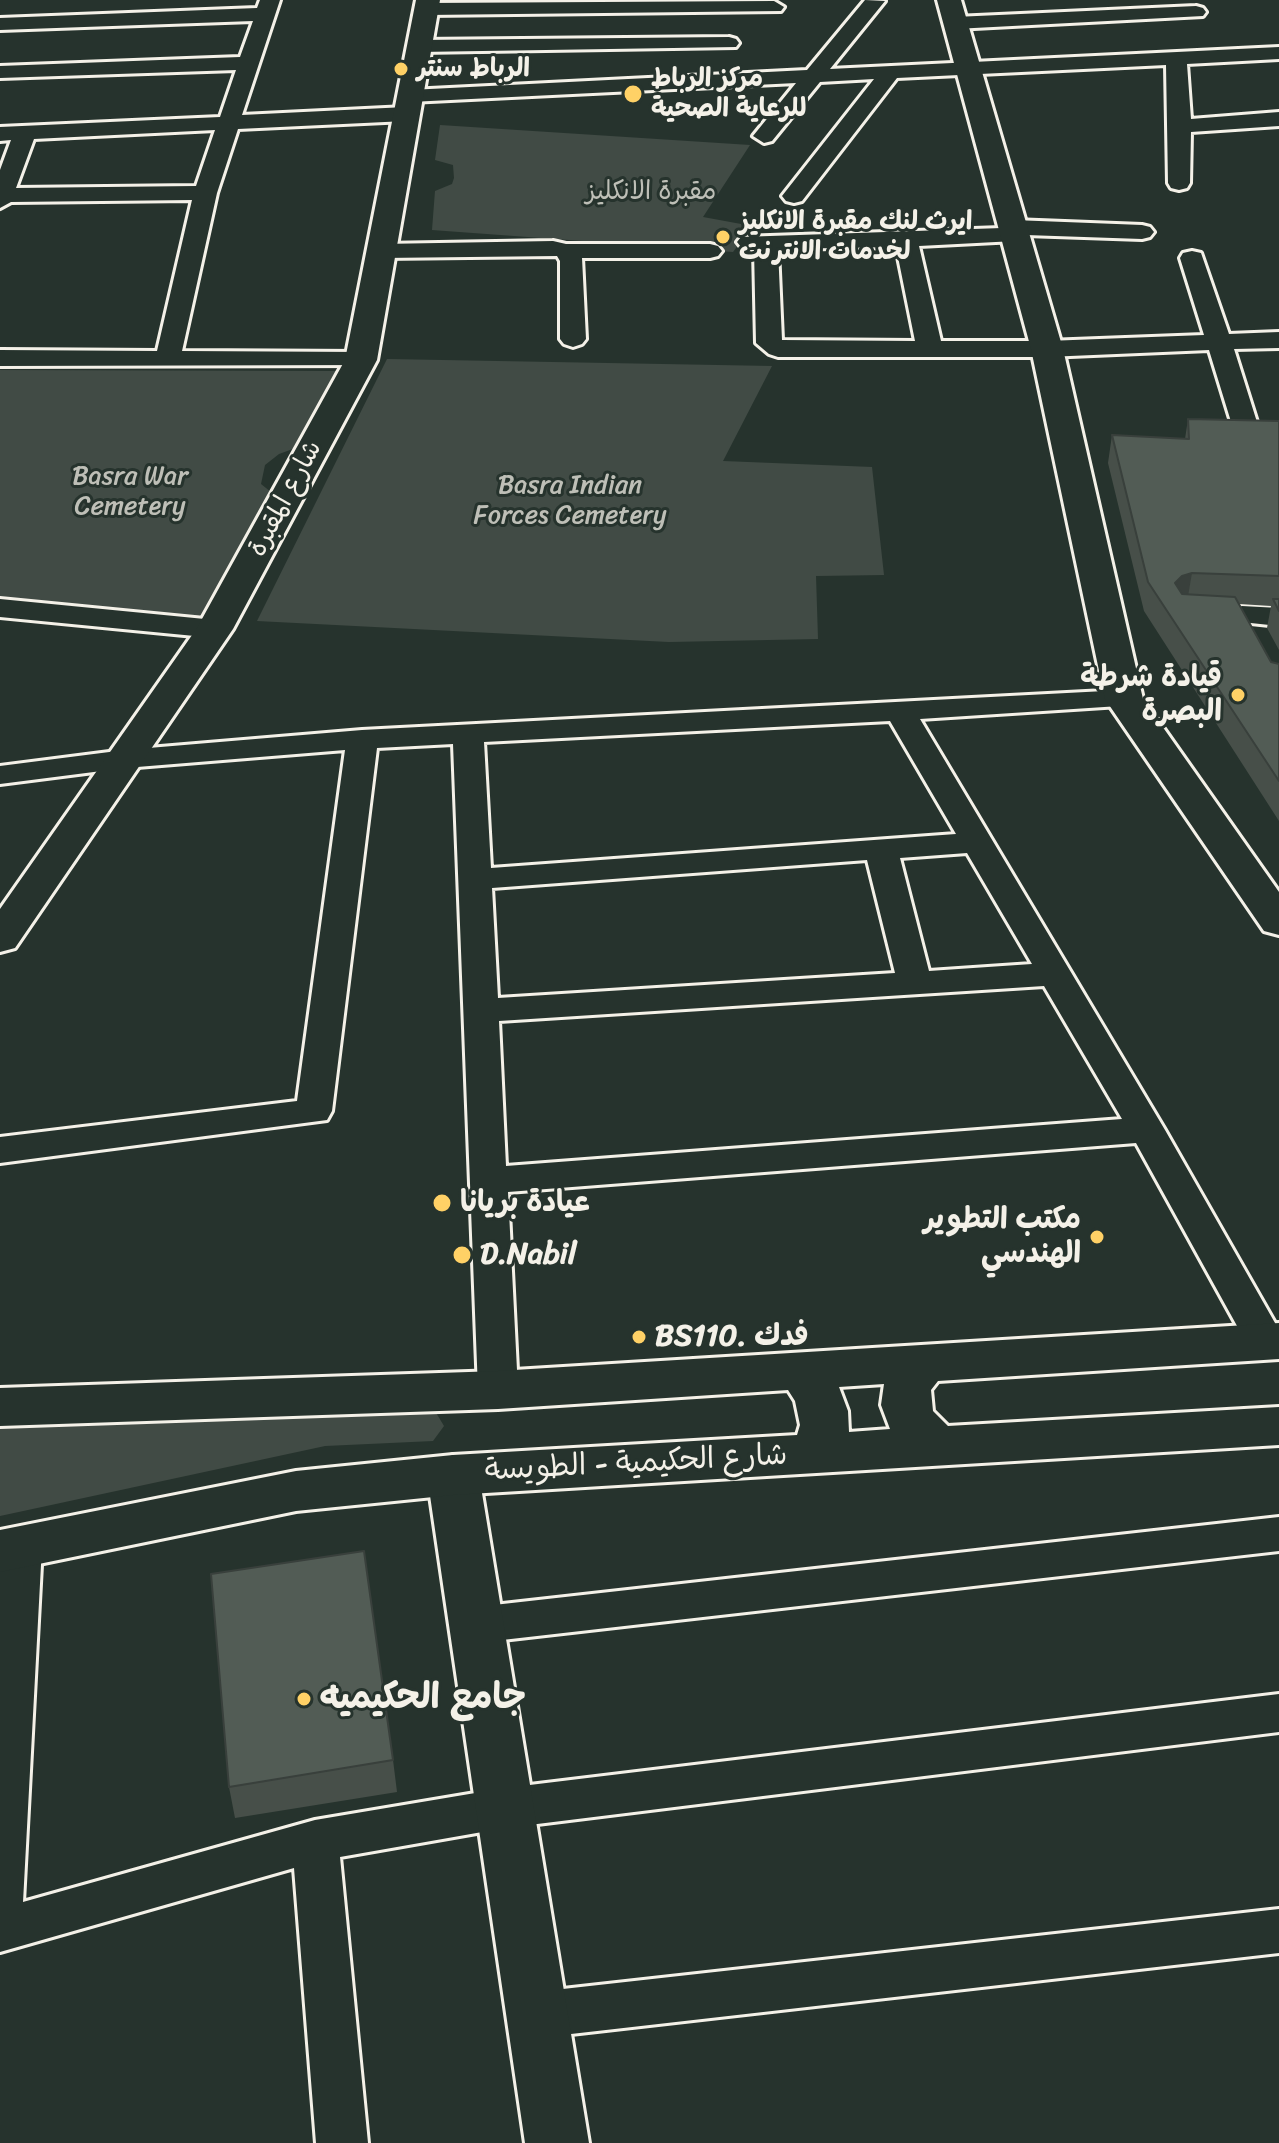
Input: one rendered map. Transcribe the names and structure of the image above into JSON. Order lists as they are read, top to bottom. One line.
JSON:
{"streets":{"main road":["شارع المقبرة","شارع الحكيمية - الطويسة"]},"parks":["مقبرة الانكليز","Basra War Cemetery","Basra Indian Forces Cemetery"],"places":["الرباط سنتر","مركز الرباط للرعاية الصحية","ايرث لنك مقبرة الانكليز لخدمات الانترنت","قيادة شرطة البصرة","عيادة بريانا","مكتب التطوير الهندسي","D.Nabil","BS110. فدك","جامع الحكيميه"]}
